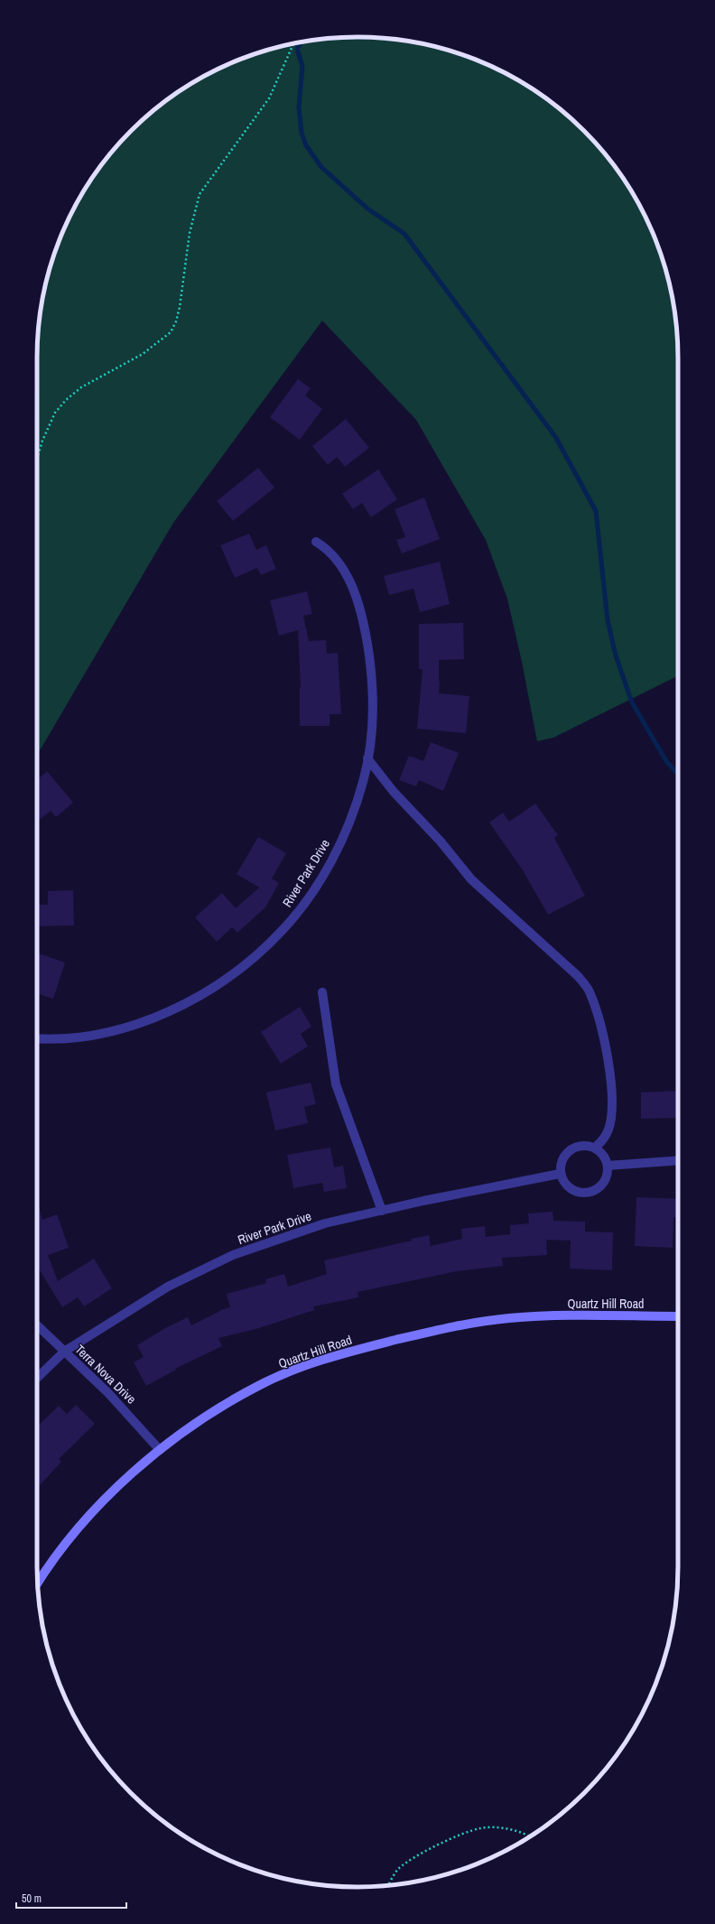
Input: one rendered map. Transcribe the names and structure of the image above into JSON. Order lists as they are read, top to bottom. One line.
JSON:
{"streets":{"street":["River Park Drive","Quartz Hill Road","Terra Nova Drive"]},"crossings":[["River Park Drive","Terra Nova Drive"],["Quartz Hill Road","Terra Nova Drive"]],"scale_bar":"50 m"}
